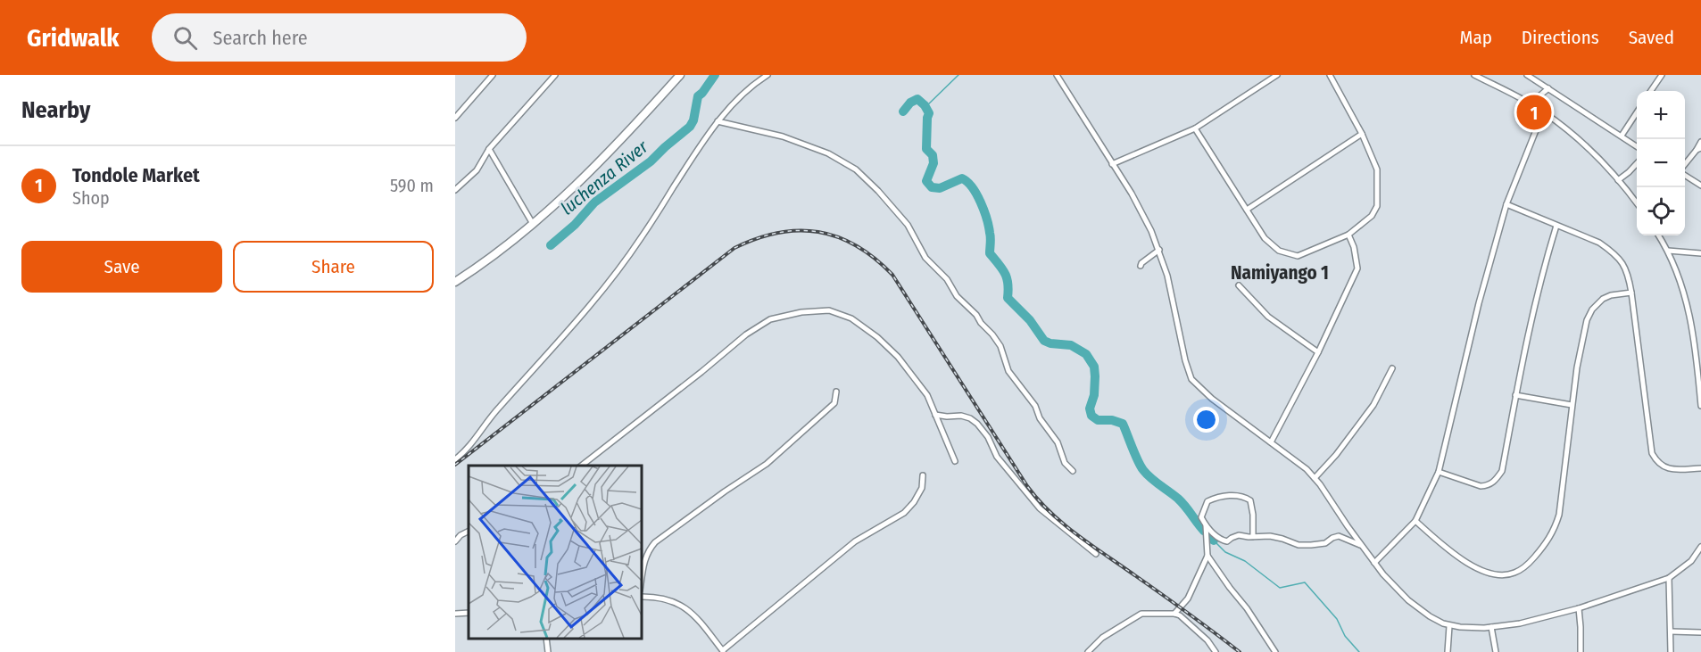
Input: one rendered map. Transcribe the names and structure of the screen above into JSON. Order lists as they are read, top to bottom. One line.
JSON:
{"districts":["Namiyango 1"],"water":["luchenza River"],"page":{"header":"Gridwalk","search":"Search here","nav":["Map","Directions","Saved"],"heading":"Nearby","map_buttons":["+","−"],"pins":"1","list":[{"mark":"1","name":"Tondole Market","note":"Shop","value":"590 m"}],"buttons":["Save","Share"]}}
